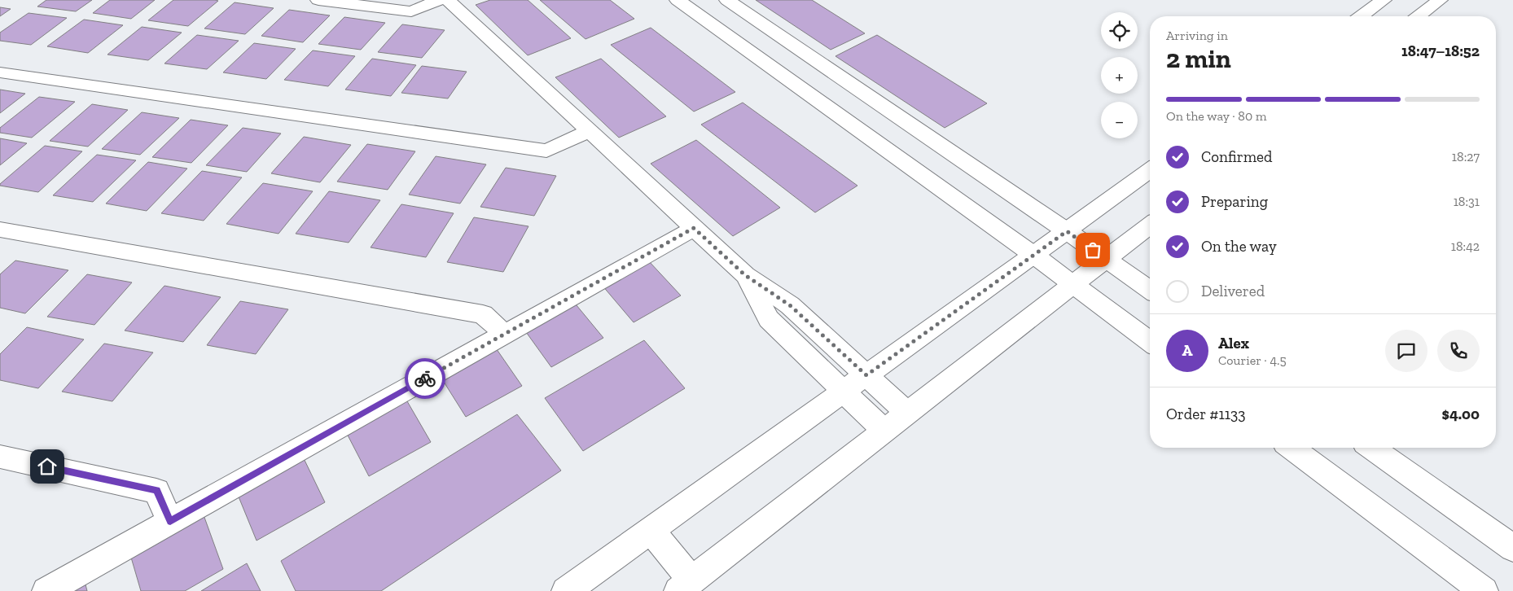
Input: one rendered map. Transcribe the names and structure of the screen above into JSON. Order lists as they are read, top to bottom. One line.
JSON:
{"page":{"map_buttons":["+","−"],"heading":["2 min","Arriving in","18:47–18:52"],"panel":["Alex","Courier · 4.5","Order #1133","$4.00"],"bar":"On the way · 80 m","list":[["Confirmed","18:27"],["Preparing","18:31"],["On the way","18:42"],"Delivered"],"round":"A"}}
